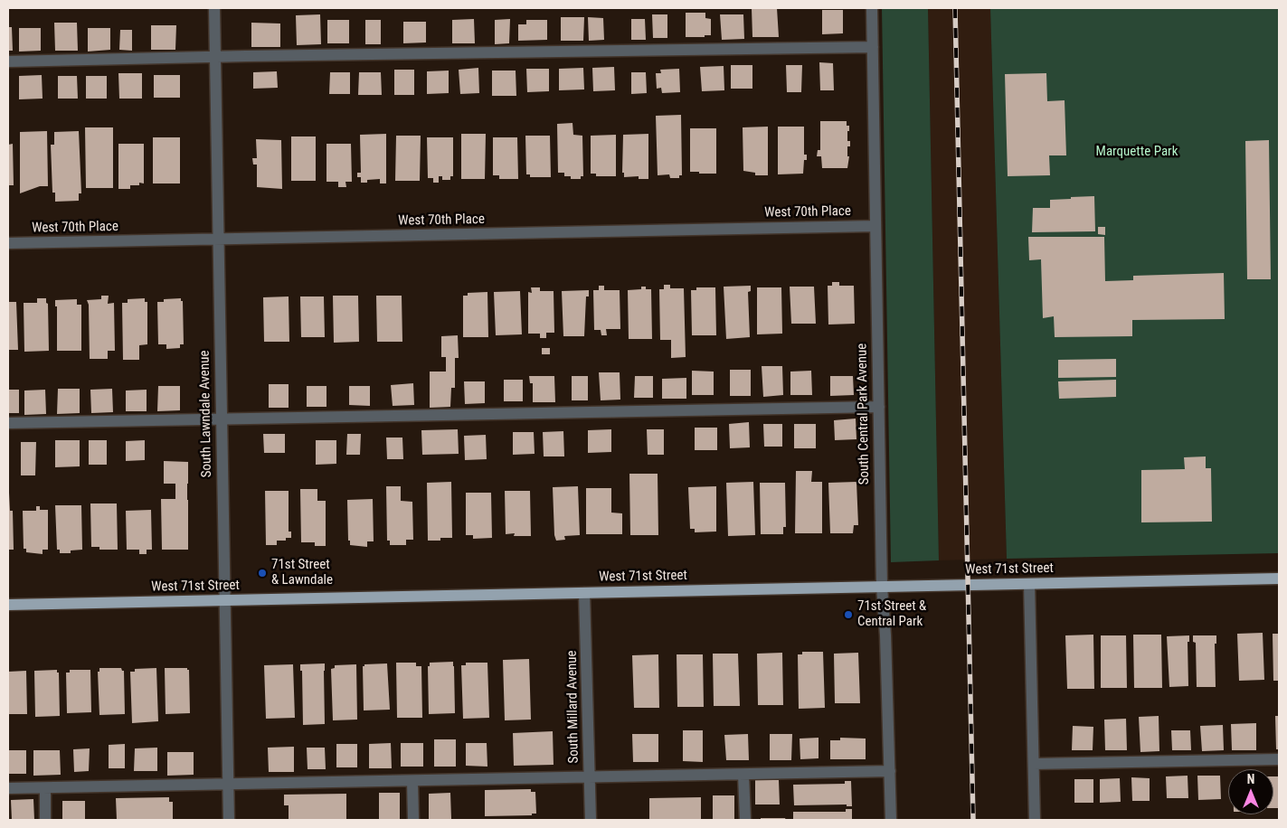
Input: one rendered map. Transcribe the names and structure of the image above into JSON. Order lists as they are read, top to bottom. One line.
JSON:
{"streets":{"main road":["West 71st Street"],"street":["West 70th Place","South Lawndale Avenue","South Central Park Avenue","South Millard Avenue"]},"crossings":[["West 70th Place","South Lawndale Avenue"],["West 70th Place","South Central Park Avenue"],["South Lawndale Avenue","West 71st Street"],["South Central Park Avenue","West 71st Street"],["West 71st Street","South Millard Avenue"]],"parks":["Marquette Park"],"places":["71st Street & Lawndale","71st Street & Central Park"],"north":"top"}
